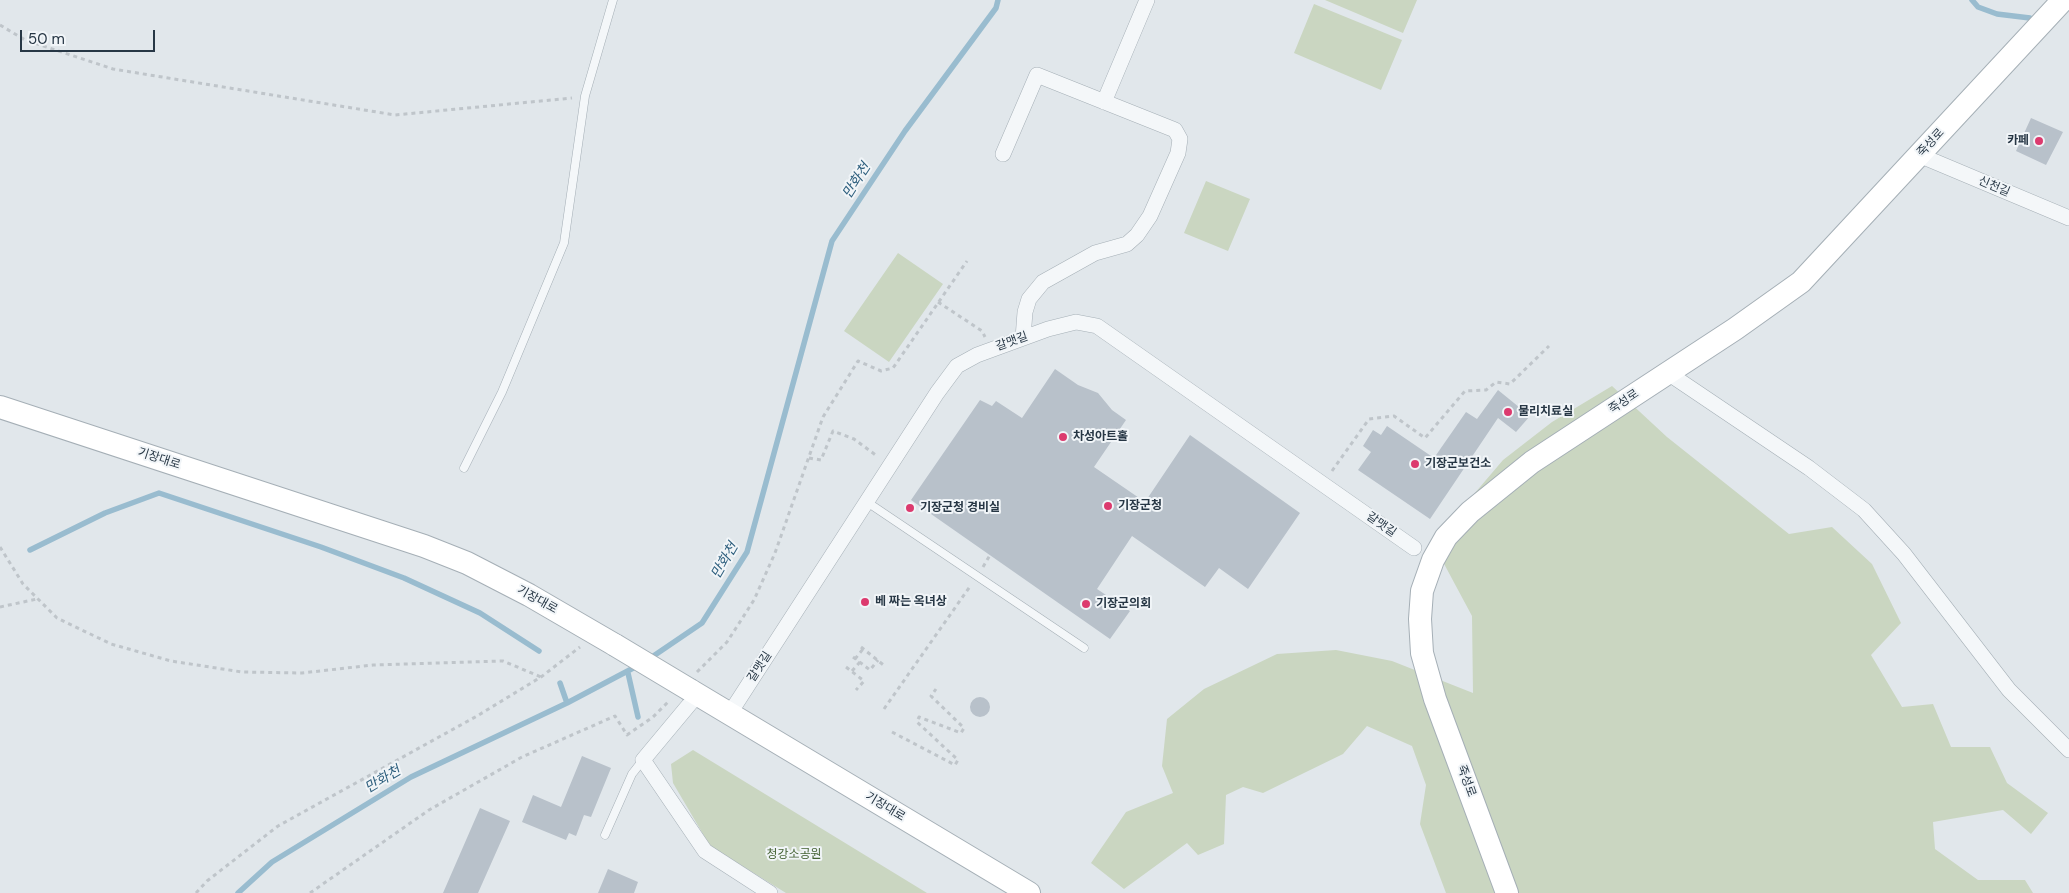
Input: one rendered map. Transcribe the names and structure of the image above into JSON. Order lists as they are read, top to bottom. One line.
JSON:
{"streets":{"main road":["죽성로","기장대로"],"street":["신천길","갈맷길"]},"crossings":[["죽성로","신천길"],["갈맷길","기장대로"]],"water":["만화천"],"parks":["청강소공원"],"places":["카페","물리치료실","차성아트홀","기장군보건소","기장군청","기장군청 경비실","베 짜는 옥녀상","기장군의회"],"scale_bar":"50 m"}
